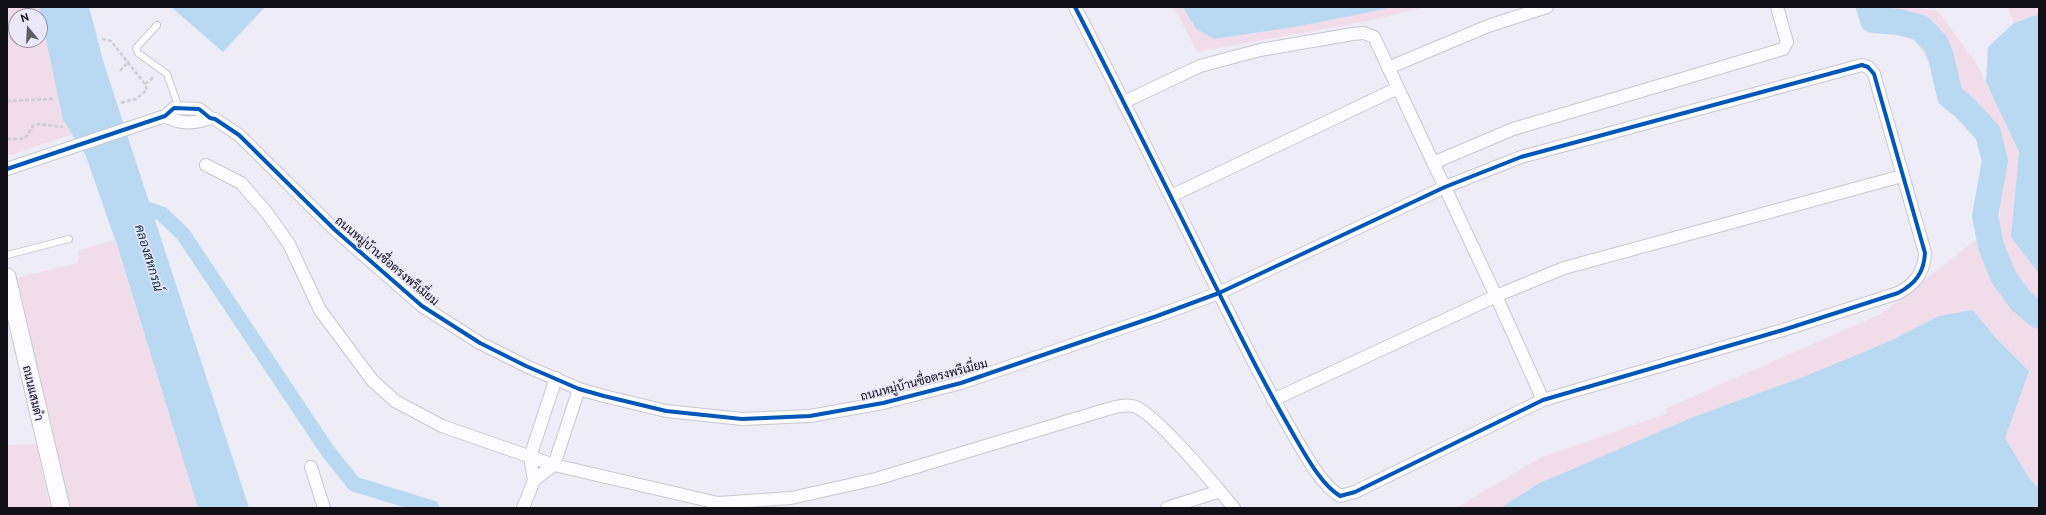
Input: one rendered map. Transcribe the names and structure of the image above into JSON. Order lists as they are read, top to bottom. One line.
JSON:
{"streets":{"street":["ถนนหมู่บ้านซื่อตรงพรีเมี่ยม","ถนนแสมดำ"]},"water":["คลองสหกรณ์"],"north":"top"}
